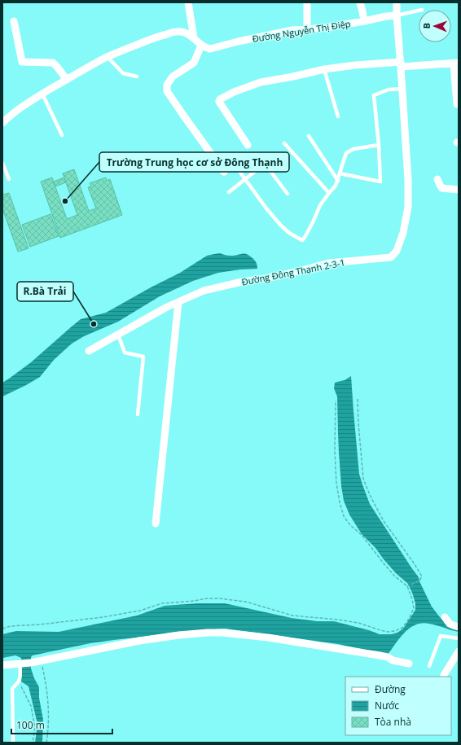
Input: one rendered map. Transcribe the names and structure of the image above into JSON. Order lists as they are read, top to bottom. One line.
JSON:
{"streets":{"street":["Đường Nguyễn Thị Điệp","Đường Đông Thạnh 2-3-1"]},"crossings":[["Đường Nguyễn Thị Điệp","Đường Đông Thạnh 2-3-1"]],"places":["Trường Trung học cơ sở Đông Thạnh","R.Bà Trải"],"legend":["Đường","Nước","Tòa nhà"],"scale_bar":"100 m","north":"left"}
